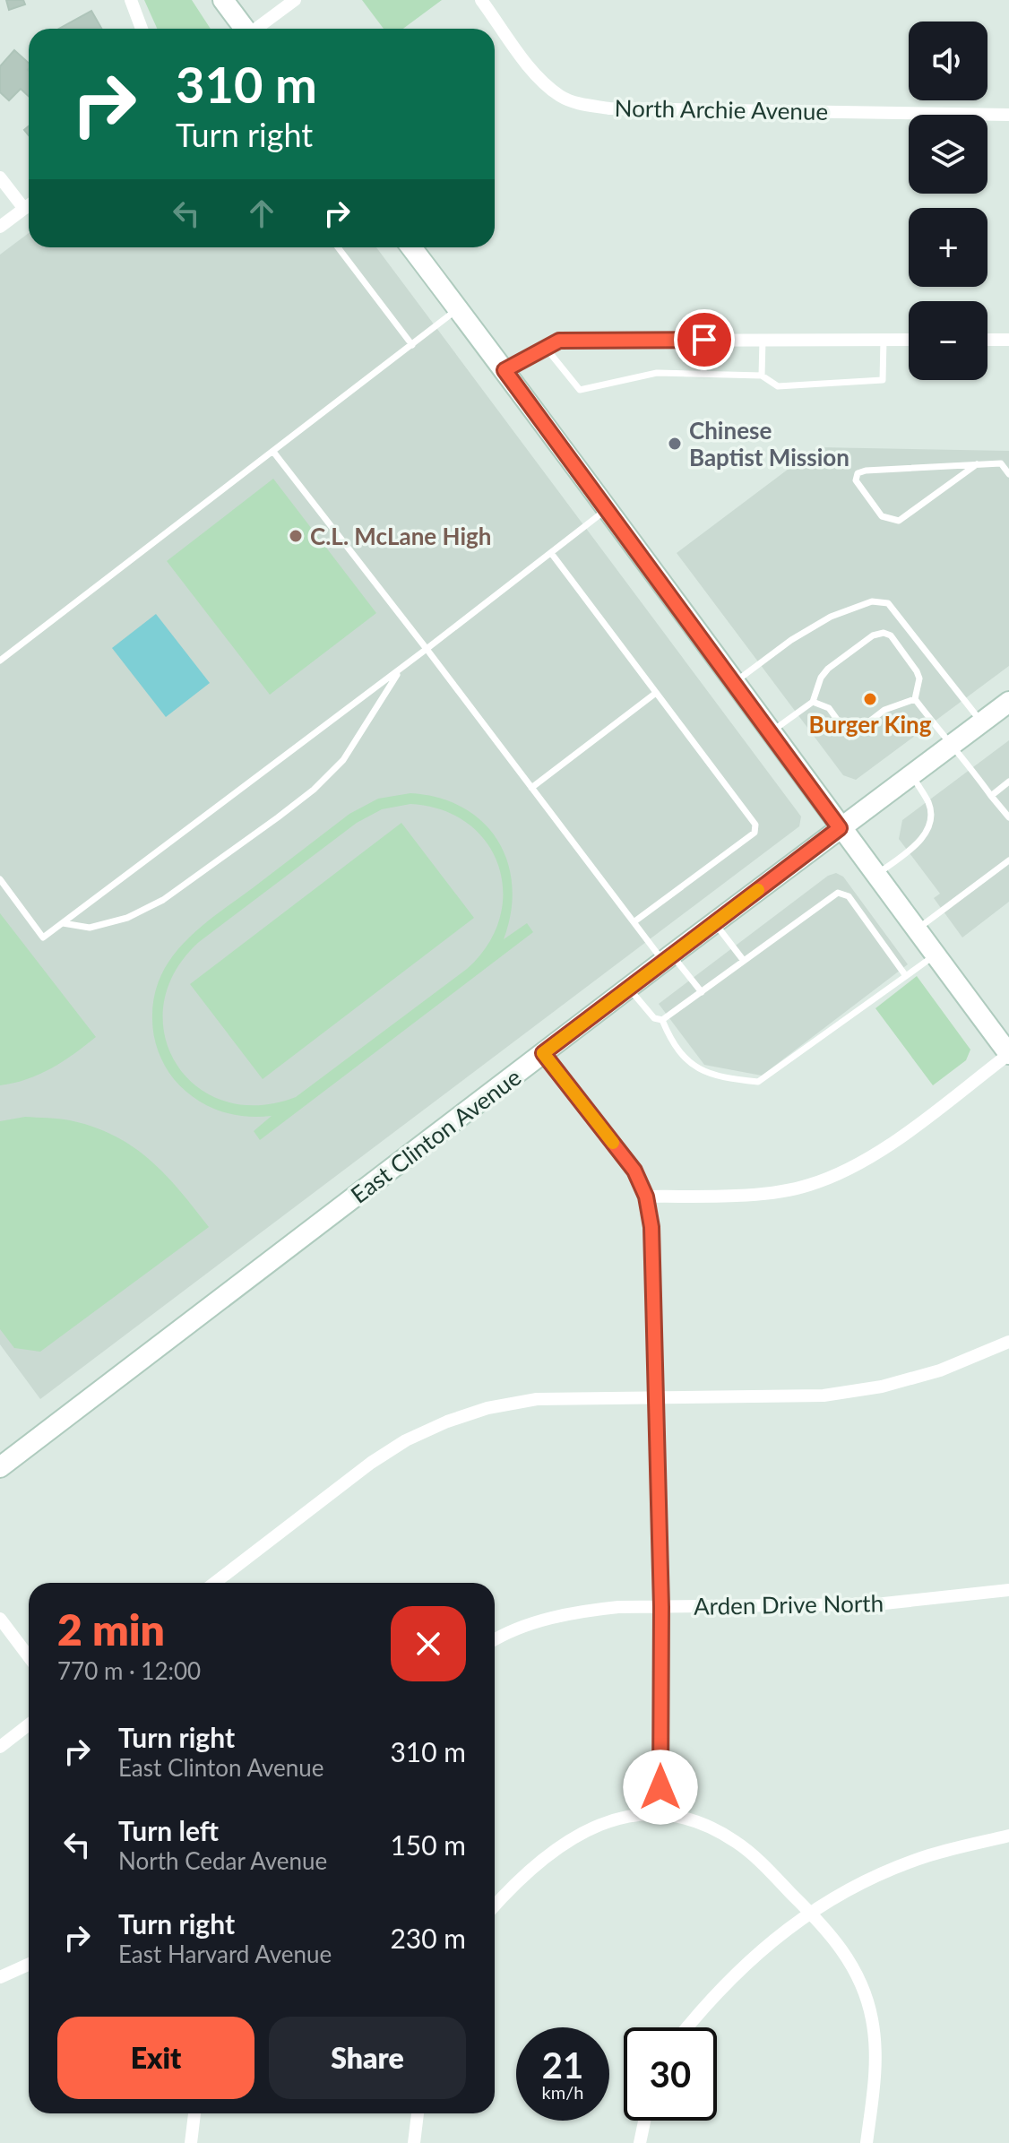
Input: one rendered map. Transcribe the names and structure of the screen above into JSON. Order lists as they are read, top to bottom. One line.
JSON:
{"streets":{"main road":["East Clinton Avenue"],"street":["North Archie Avenue","Arden Drive North"]},"places":["Chinese Baptist Mission","C.L. McLane High","Burger King"],"page":{"map_buttons":["+","−"],"turn":["310 m","Turn right"],"heading":["2 min","770 m · 12:00"],"list":[{"name":"Turn right","note":"East Clinton Avenue","value":"310 m"},{"name":"Turn left","note":"North Cedar Avenue","value":"150 m"},{"name":"Turn right","note":"East Harvard Avenue","value":"230 m"}],"buttons":["Exit","Share"],"speed":"21 km/h","limit":"30"}}
